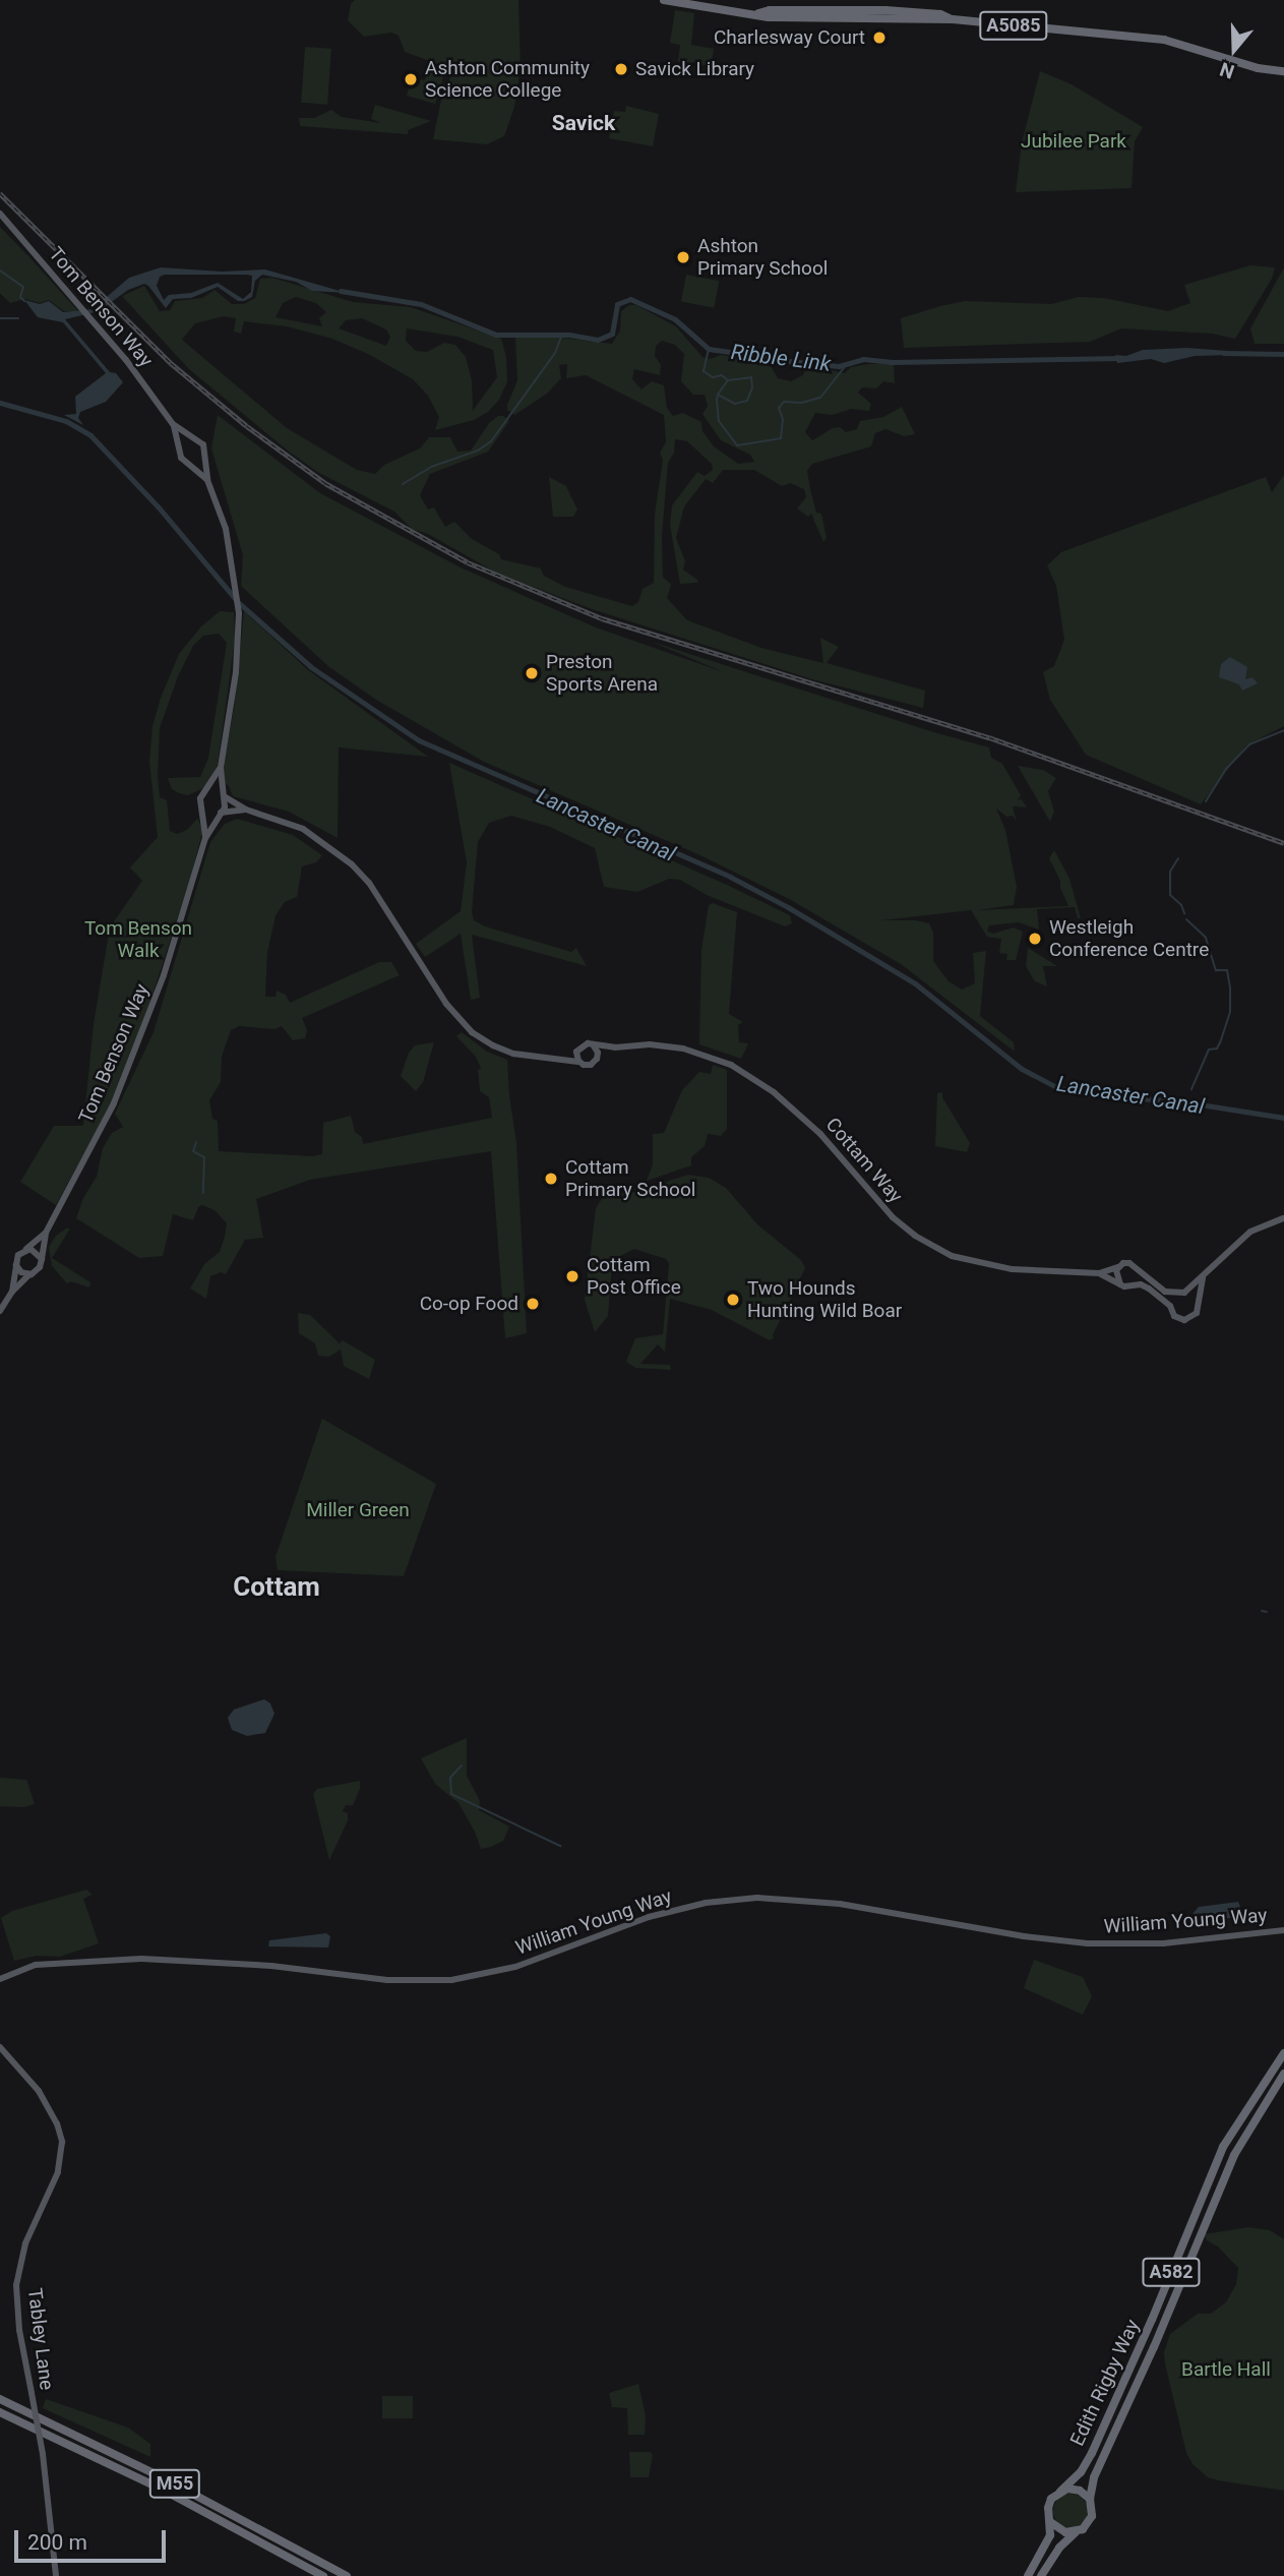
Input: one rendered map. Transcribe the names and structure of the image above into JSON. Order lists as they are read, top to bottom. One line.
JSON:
{"streets":{"highway":["A5085","A582","Edith Rigby Way","M55"],"main road":["Tom Benson Way","Cottam Way","William Young Way","Tabley Lane"]},"crossings":[["A582","Edith Rigby Way"]],"districts":["Savick","Cottam"],"water":["Ribble Link","Lancaster Canal"],"parks":["Jubilee Park","Tom Benson Walk","Miller Green","Bartle Hall"],"places":["Charlesway Court","Savick Library","Ashton Community Science College","Ashton Primary School","Preston Sports Arena","Westleigh Conference Centre","Cottam Primary School","Cottam Post Office","Two Hounds Hunting Wild Boar","Co-op Food"],"scale_bar":"200 m","north":"bottom"}
